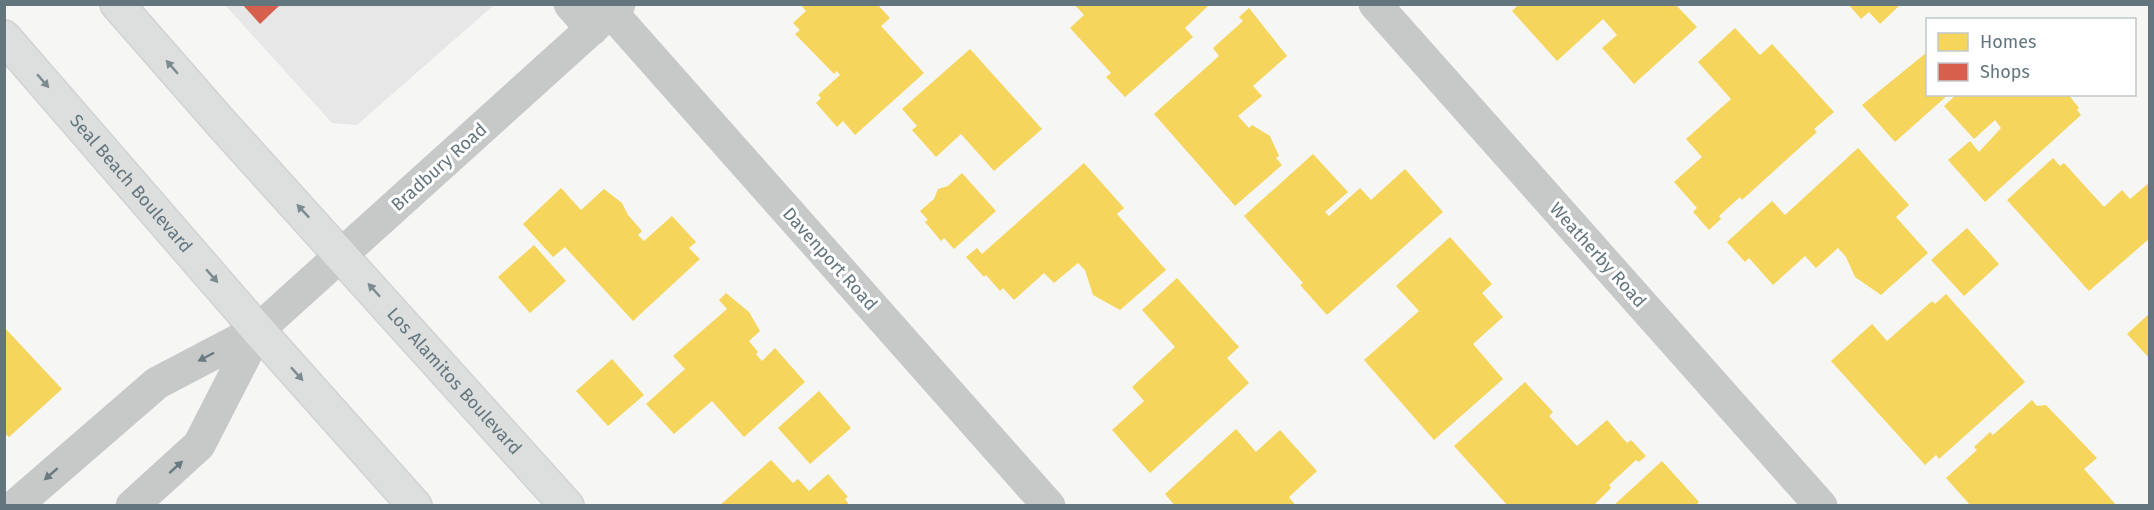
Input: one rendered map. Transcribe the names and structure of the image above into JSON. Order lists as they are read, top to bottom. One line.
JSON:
{"streets":{"main road":["Seal Beach Boulevard","Los Alamitos Boulevard"],"street":["Bradbury Road","Weatherby Road","Davenport Road"]},"crossings":[["Bradbury Road","Seal Beach Boulevard"],["Bradbury Road","Davenport Road"],["Bradbury Road","Los Alamitos Boulevard"]],"legend":["Homes","Shops"]}
